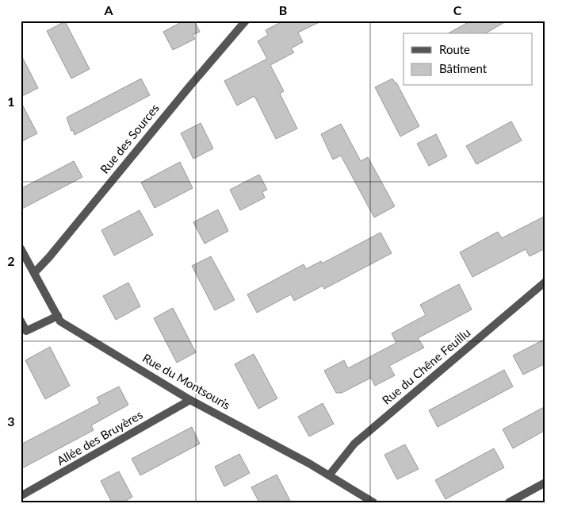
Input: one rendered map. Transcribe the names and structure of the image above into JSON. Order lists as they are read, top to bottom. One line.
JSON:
{"streets":{"street":["Rue des Sources","Rue du Chêne Feuillu","Rue du Montsouris","Allée des Bruyères"]},"crossings":[["Rue des Sources","Rue du Montsouris"],["Rue du Chêne Feuillu","Rue du Montsouris"],["Rue du Montsouris","Allée des Bruyères"]],"legend":["Route","Bâtiment"],"grid":{"columns":["A","B","C"],"rows":["1","2","3"]}}
